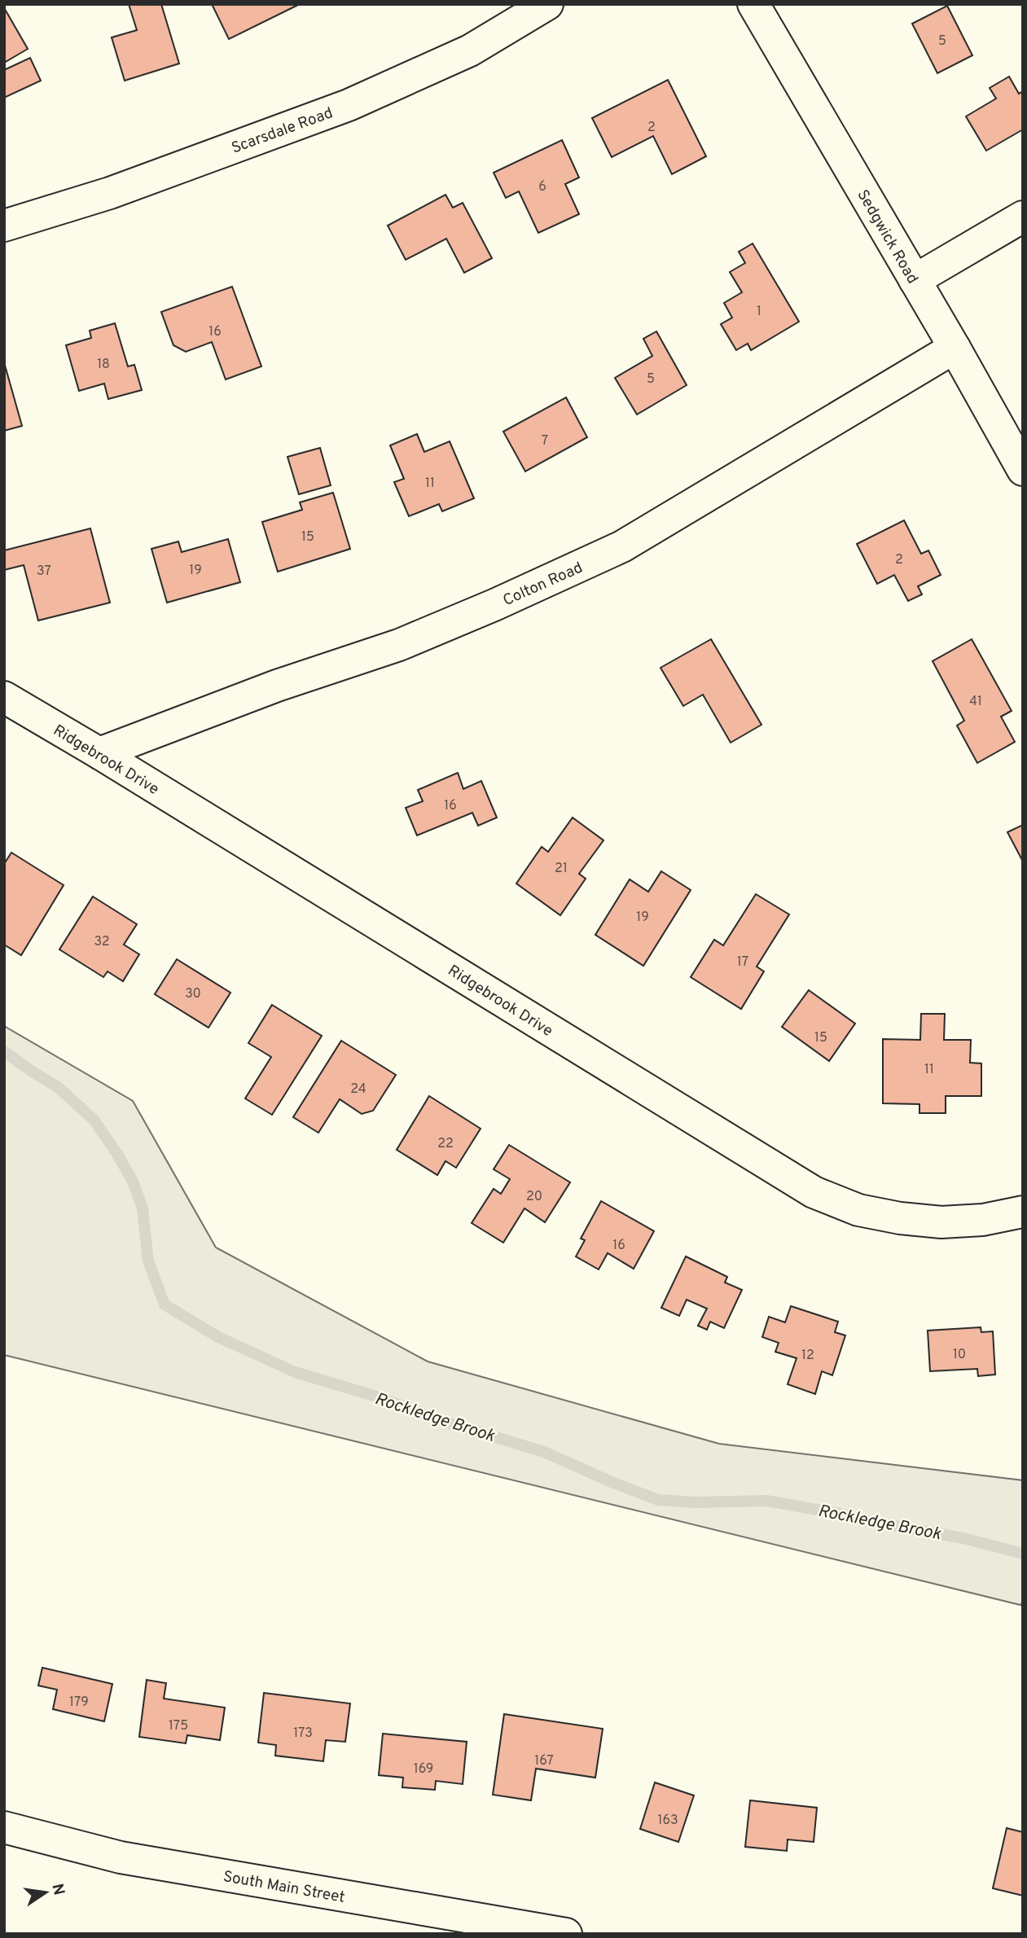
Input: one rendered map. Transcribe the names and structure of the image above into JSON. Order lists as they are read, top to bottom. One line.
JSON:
{"streets":{"street":["Scarsdale Road","Sedgwick Road","Colton Road","Ridgebrook Drive","South Main Street"]},"crossings":[["Sedgwick Road","Colton Road"],["Colton Road","Ridgebrook Drive"]],"water":["Rockledge Brook"],"house_numbers":["5","2","6","1","16","18","5","7","11","15","2","19","37","41","16","21","19","32","17","30","15","11","24","22","20","16","10","12","179","175","173","167","169","163"],"north":"right"}
